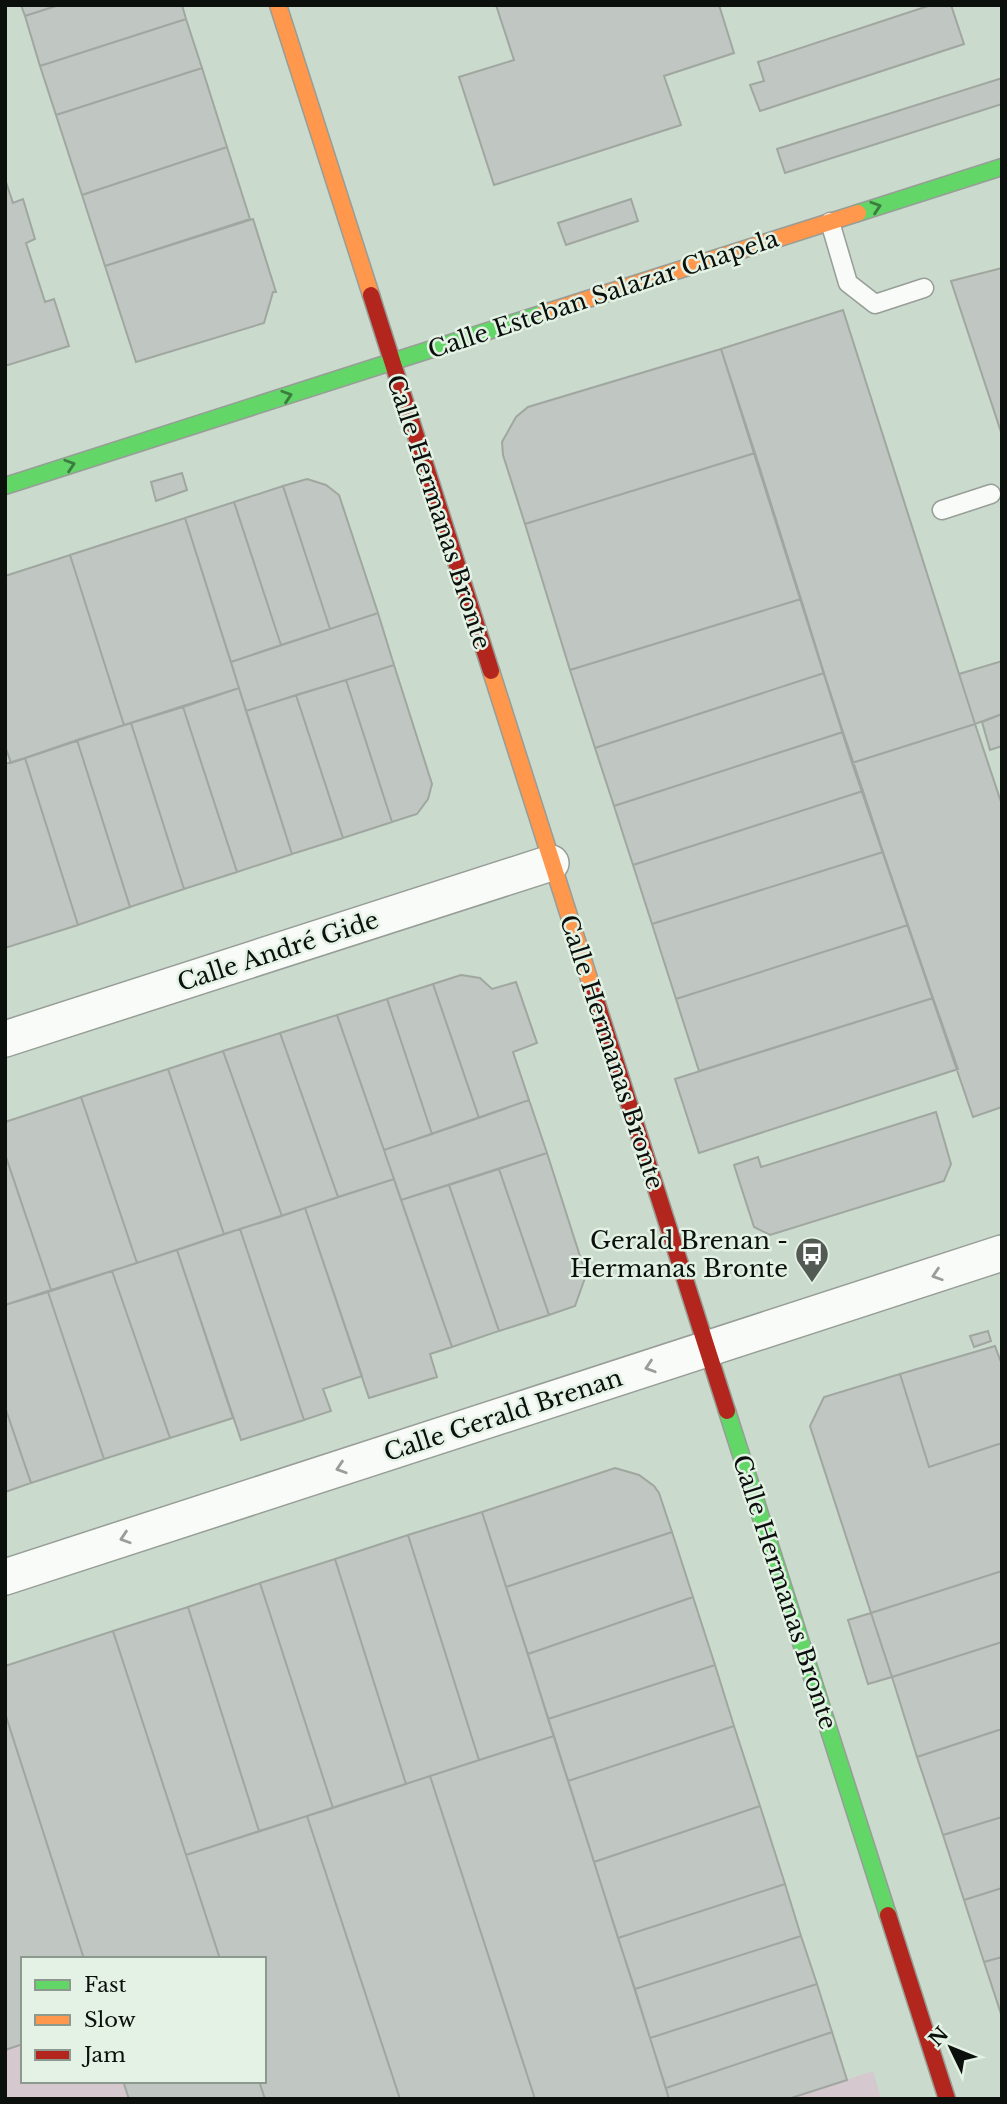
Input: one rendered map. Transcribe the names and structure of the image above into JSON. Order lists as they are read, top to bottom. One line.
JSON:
{"streets":{"street":["Calle Esteban Salazar Chapela","Calle Hermanas Bronte","Calle André Gide","Calle Gerald Brenan"]},"crossings":[["Calle Esteban Salazar Chapela","Calle Hermanas Bronte"],["Calle Hermanas Bronte","Calle André Gide"],["Calle Hermanas Bronte","Calle Gerald Brenan"]],"one_way":["Calle Esteban Salazar Chapela","Calle Gerald Brenan"],"places":{"bus stop":["Gerald Brenan - Hermanas Bronte"]},"legend":["Fast","Slow","Jam"],"north":"top left"}
